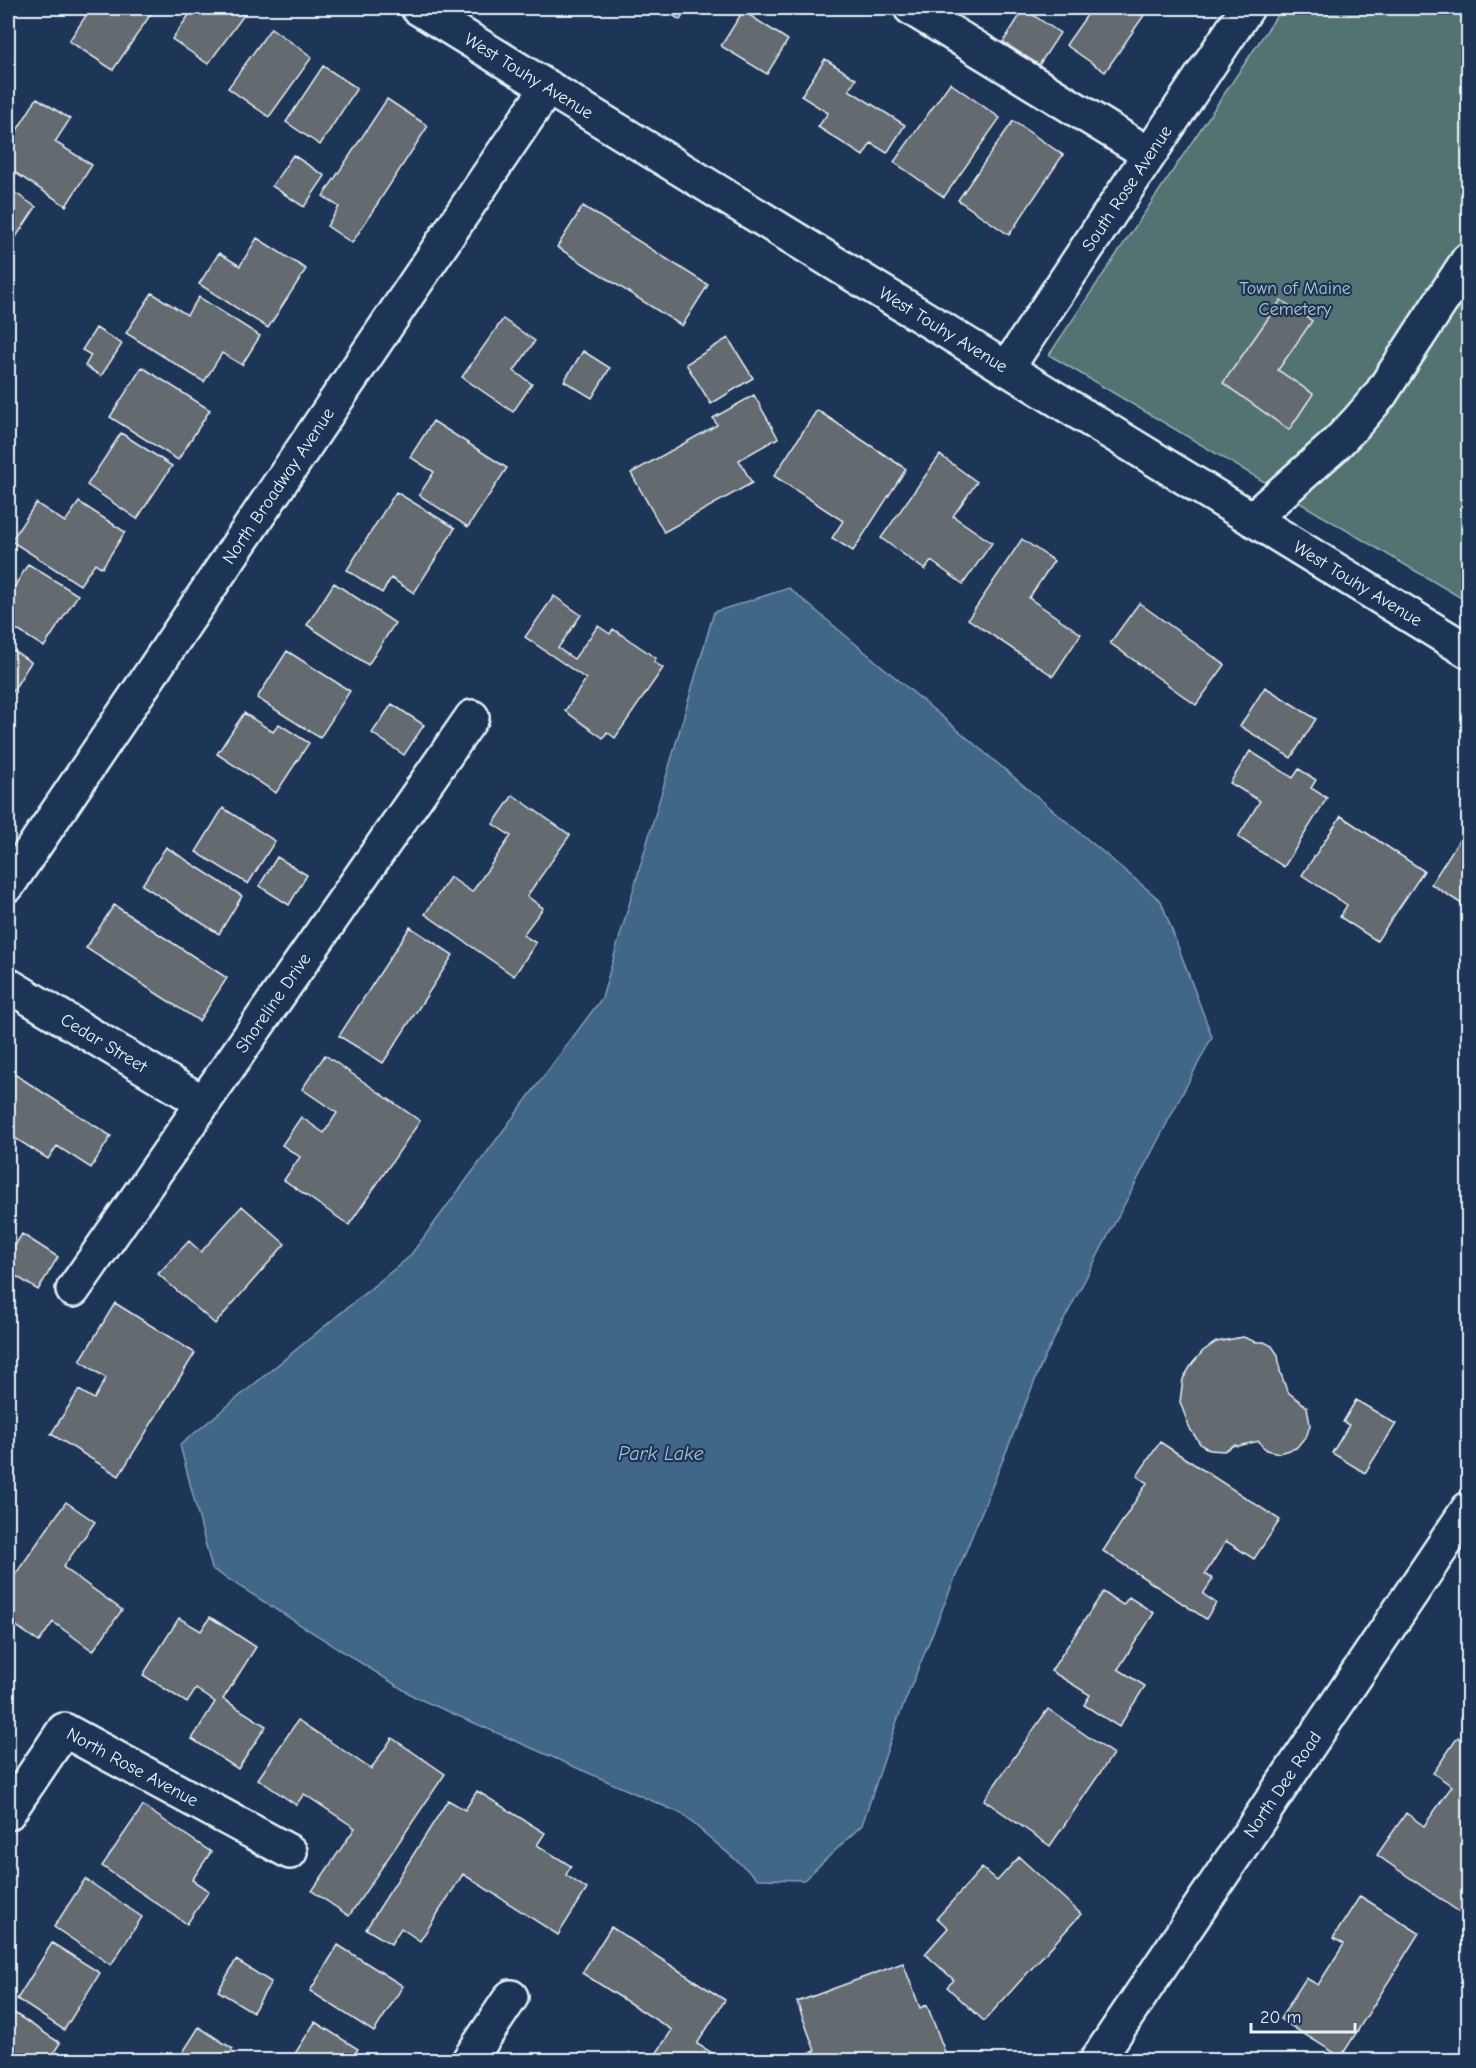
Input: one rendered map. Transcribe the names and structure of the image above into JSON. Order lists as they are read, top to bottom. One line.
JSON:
{"streets":{"street":["West Touhy Avenue","South Rose Avenue","North Broadway Avenue","Shoreline Drive","Cedar Street","North Rose Avenue","North Dee Road"]},"crossings":[["West Touhy Avenue","South Rose Avenue"],["West Touhy Avenue","North Broadway Avenue"],["Shoreline Drive","Cedar Street"]],"water":["Park Lake"],"parks":["Town of Maine Cemetery"],"scale_bar":"20 m"}
